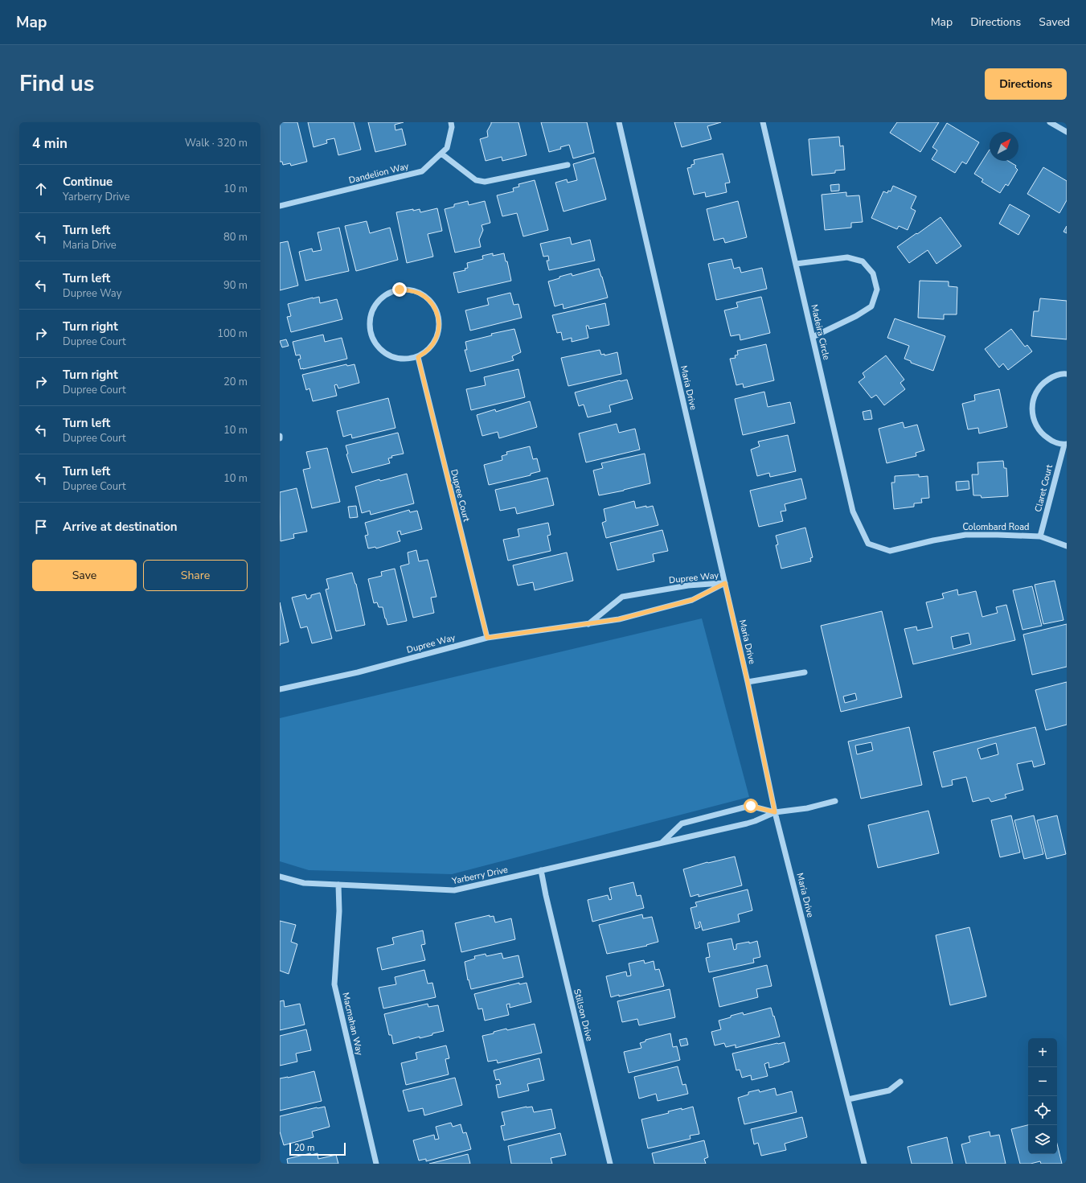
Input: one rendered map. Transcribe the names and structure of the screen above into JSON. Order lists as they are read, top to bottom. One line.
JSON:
{"streets":{"street":["Dandelion Way","Madeira Circle","Maria Drive","Claret Court","Dupree Court","Colombard Road","Dupree Way","Yarberry Drive","Stillson Drive","Macmahan Way"]},"crossings":[["Madeira Circle","Colombard Road"],["Maria Drive","Dupree Way"],["Maria Drive","Yarberry Drive"],["Claret Court","Colombard Road"],["Dupree Court","Dupree Way"],["Yarberry Drive","Stillson Drive"],["Yarberry Drive","Macmahan Way"]],"scale_bar":"20 m","north":"top right","page":{"header":"Map","nav":["Map","Directions","Saved"],"title":"Find us","buttons":["Directions",["Save","Share"]],"heading":["4 min","Walk · 320 m"],"list":[["Continue","Yarberry Drive","10 m"],["Turn left","Maria Drive","80 m"],["Turn left","Dupree Way","90 m"],["Turn right","Dupree Court","100 m"],["Turn right","Dupree Court","20 m"],["Turn left","Dupree Court","10 m"],["Turn left","Dupree Court","10 m"],"Arrive at destination"],"map_buttons":["+","−"],"scale":"20 m"}}
